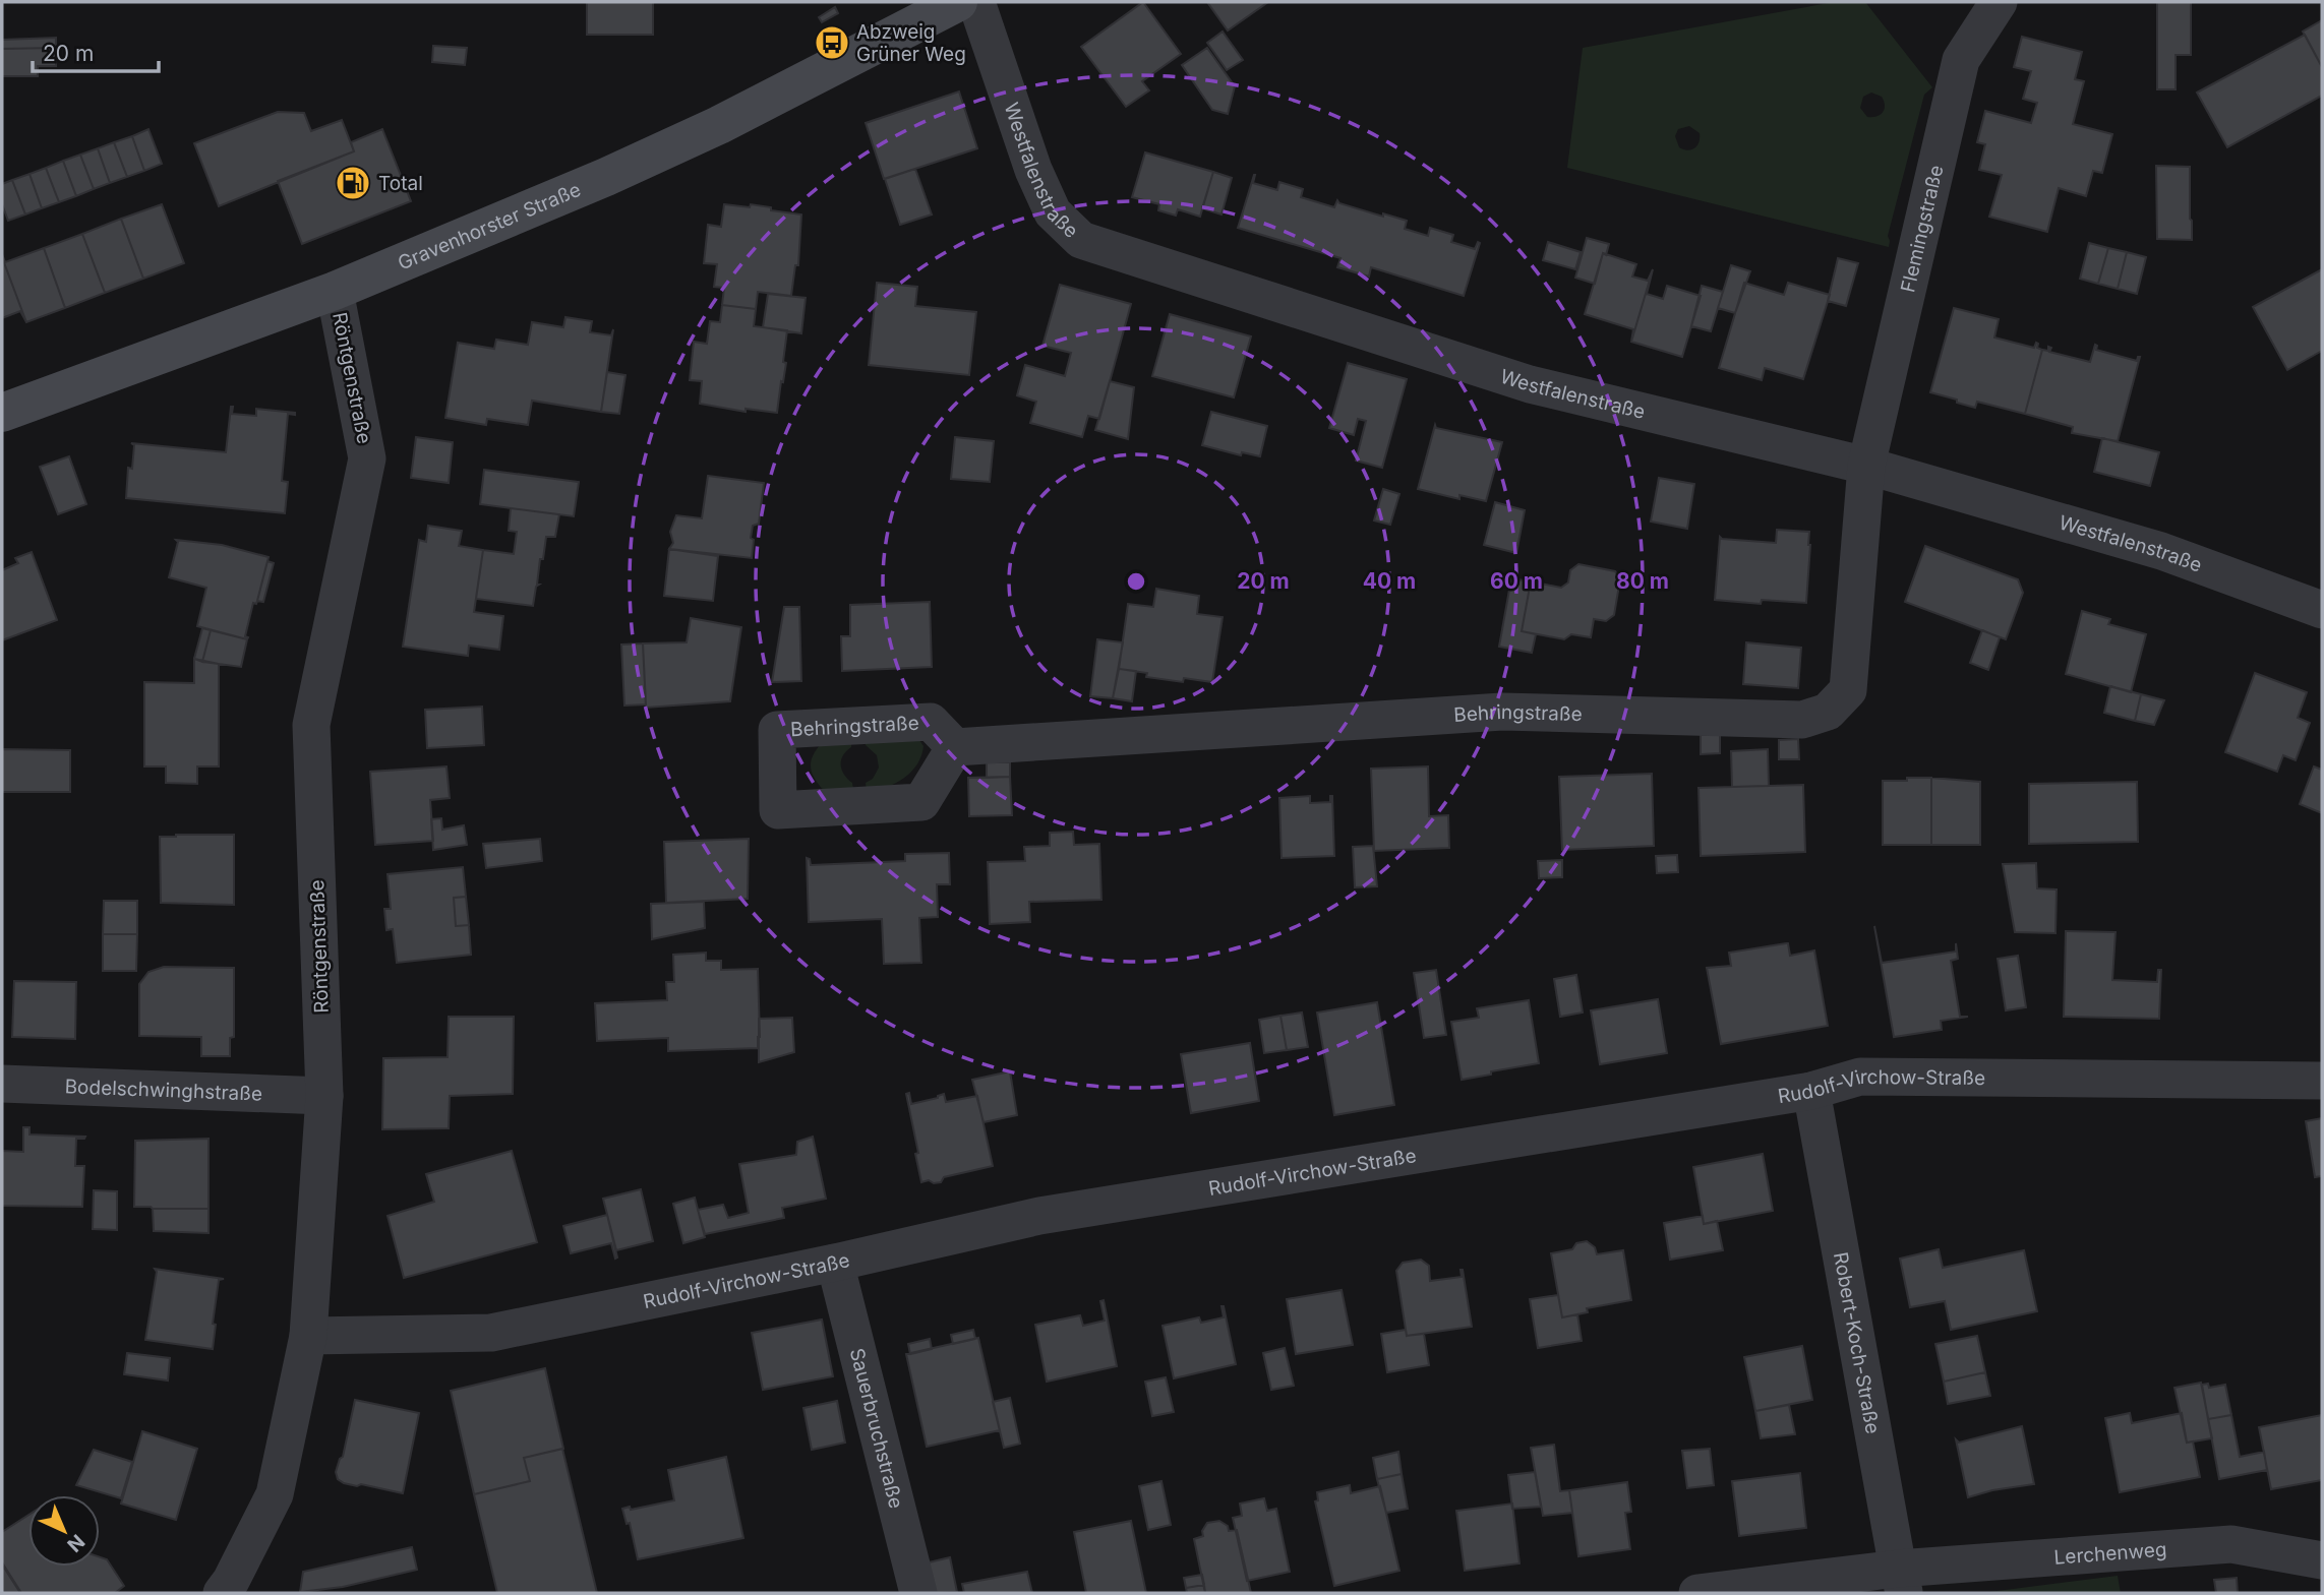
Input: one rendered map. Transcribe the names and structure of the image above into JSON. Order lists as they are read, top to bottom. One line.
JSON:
{"streets":{"main road":["Gravenhorster Straße"],"street":["Westfalenstraße","Flemingstraße","Röntgenstraße","Behringstraße","Rudolf-Virchow-Straße","Bodelschwinghstraße","Robert-Koch-Straße","Sauerbruchstraße","Lerchenweg"]},"crossings":[["Westfalenstraße","Flemingstraße"],["Westfalenstraße","Behringstraße"],["Gravenhorster Straße","Röntgenstraße"],["Flemingstraße","Behringstraße"],["Röntgenstraße","Rudolf-Virchow-Straße"],["Röntgenstraße","Bodelschwinghstraße"],["Rudolf-Virchow-Straße","Robert-Koch-Straße"],["Rudolf-Virchow-Straße","Sauerbruchstraße"],["Robert-Koch-Straße","Lerchenweg"]],"places":{"bus stop":["Abzweig Grüner Weg"],"fuel station":["Total"]},"scale_bar":"20 m","north":"bottom right","rings":["20 m","40 m","60 m","80 m"]}
